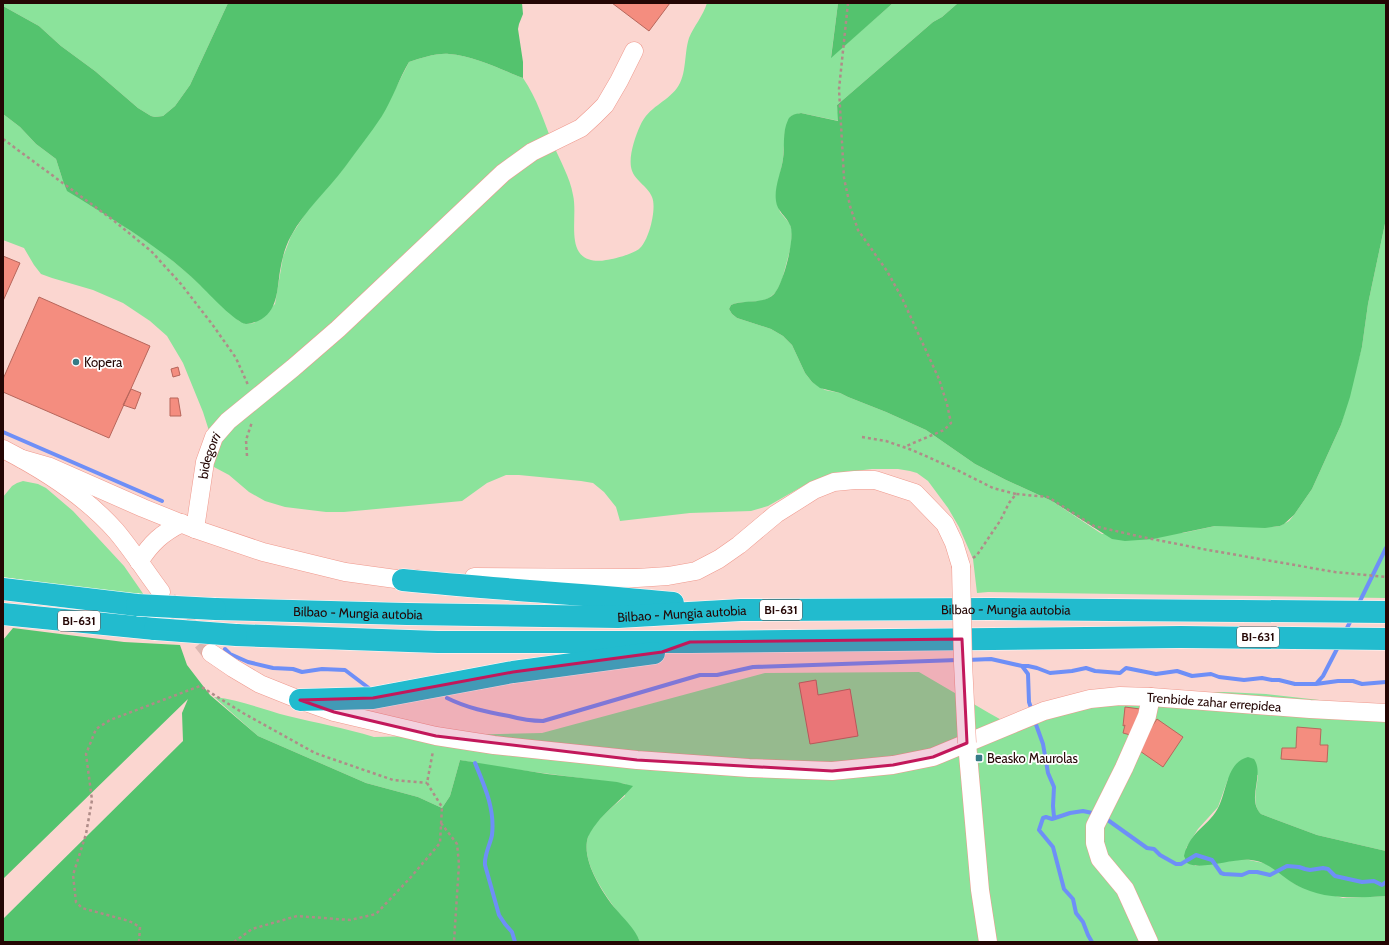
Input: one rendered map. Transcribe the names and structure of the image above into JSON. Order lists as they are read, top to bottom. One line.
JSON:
{"streets":{"highway":["BI-631","Bilbao - Mungia autobia"],"street":["bidegorri","Trenbide zahar errepidea"]},"places":{"other":["Kopera"],"transit":["Beasko Maurolas"]}}
